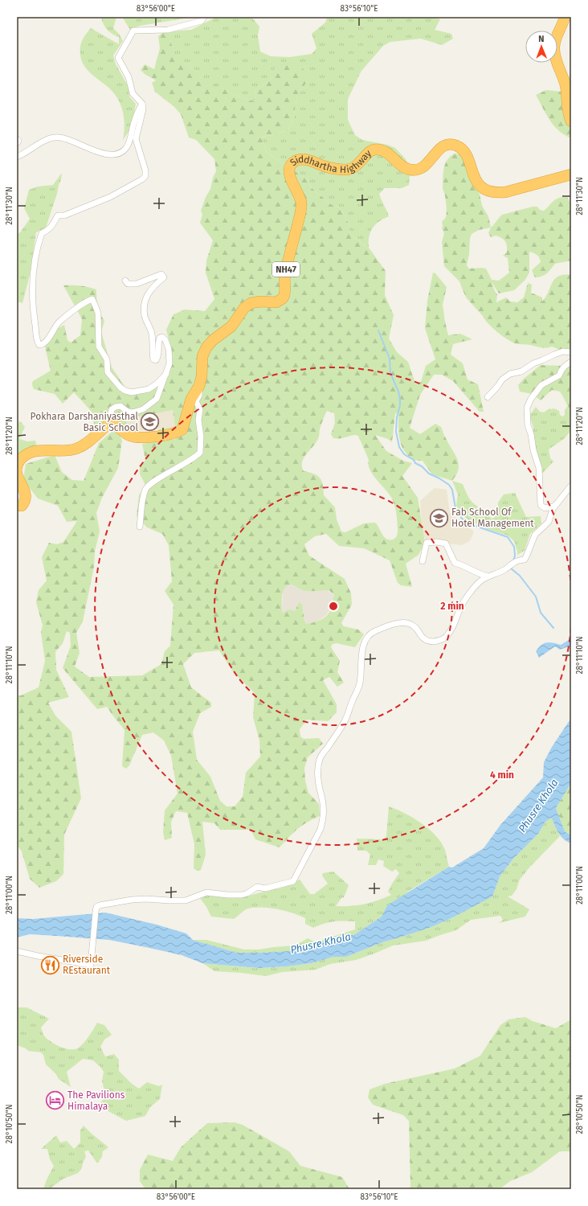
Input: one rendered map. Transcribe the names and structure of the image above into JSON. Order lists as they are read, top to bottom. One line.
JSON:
{"streets":{"highway":["Siddhartha Highway","NH47"]},"water":["Phusre Khola"],"places":{"school or university":["Pokhara Darshaniyasthal Basic School","Fab School Of Hotel Management"],"restaurant":["Riverside REstaurant"],"hotel":["The Pavilions Himalaya"]},"north":"top","coordinates":["83°56'00\"E","83°56'10\"E","28°11'30\"N","28°11'20\"N","28°11'10\"N","28°11'00\"N","28°10'50\"N"],"rings":["2 min","4 min"]}
